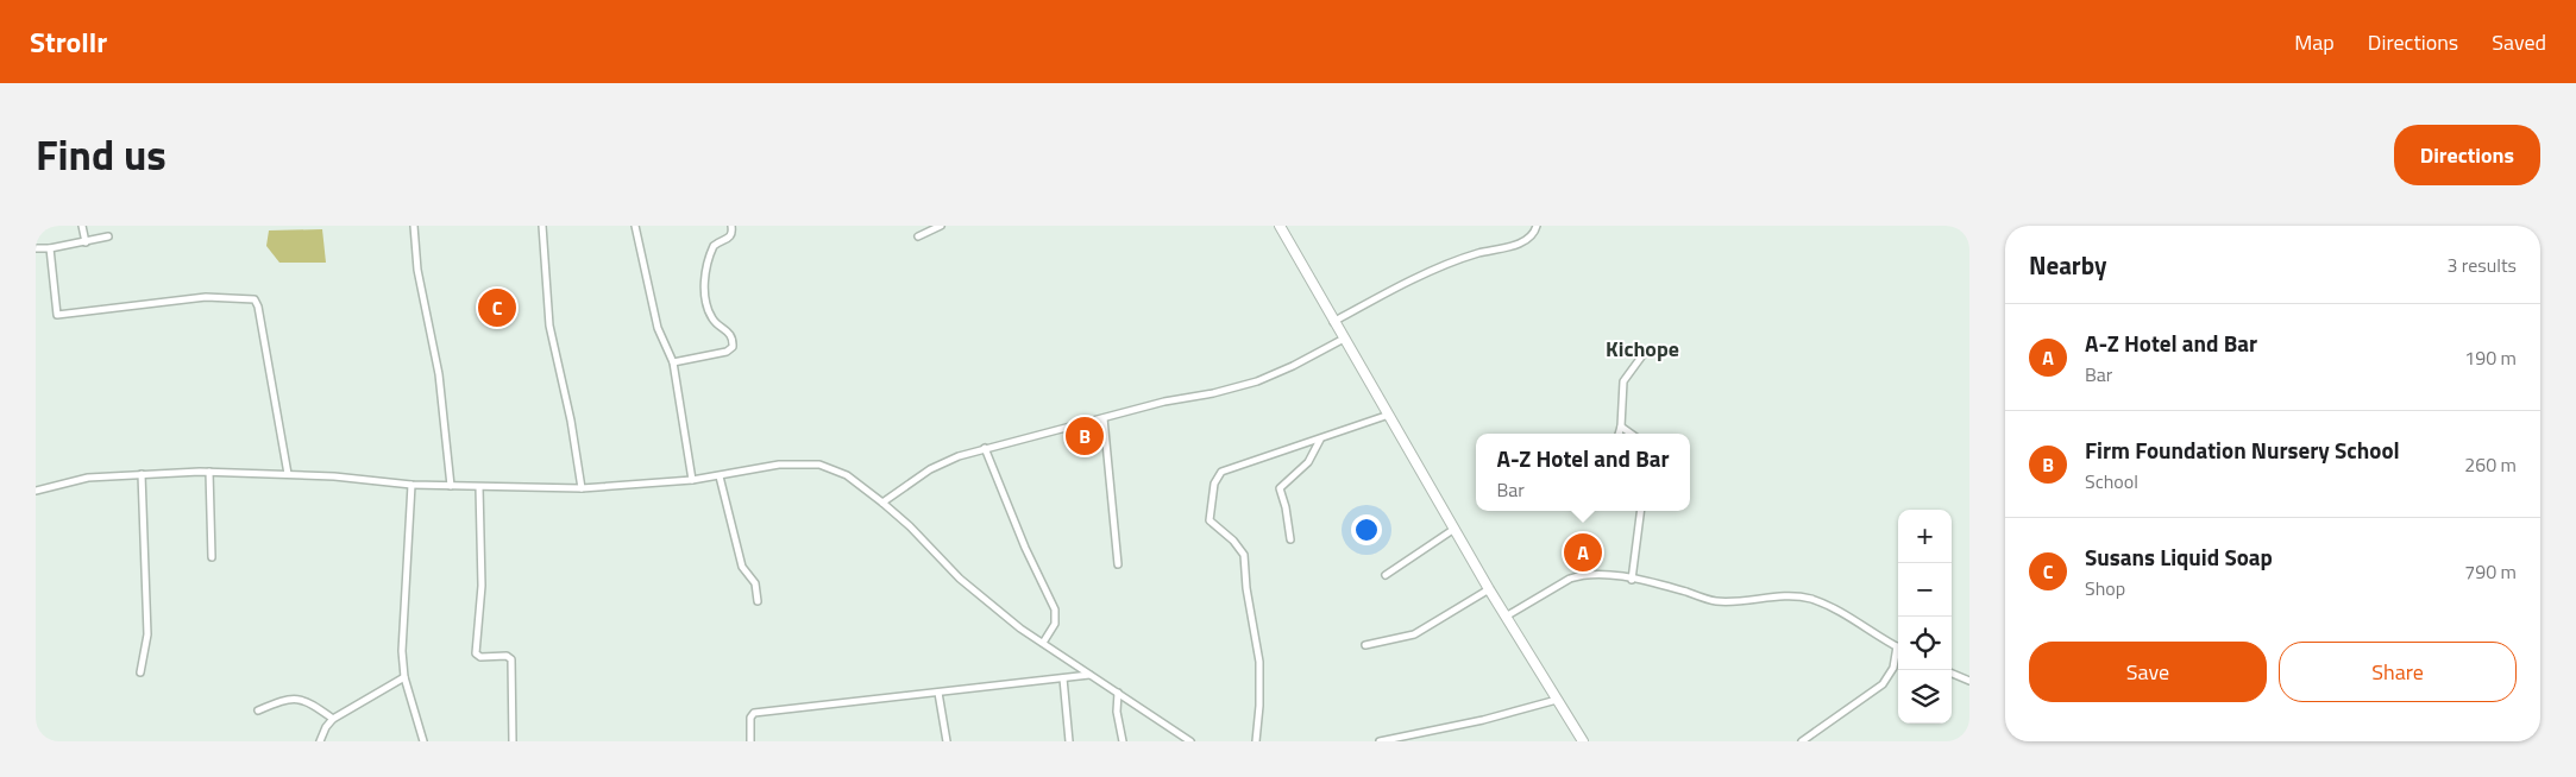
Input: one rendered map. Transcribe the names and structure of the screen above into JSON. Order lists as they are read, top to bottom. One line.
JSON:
{"districts":["Kichope"],"page":{"header":"Strollr","nav":["Map","Directions","Saved"],"title":"Find us","buttons":["Directions",["Save","Share"]],"heading":["Nearby","3 results"],"pins":["C","B","A"],"list":[{"mark":"A","name":"A-Z Hotel and Bar","note":"Bar","value":"190 m"},{"mark":"B","name":"Firm Foundation Nursery School","note":"School","value":"260 m"},{"mark":"C","name":"Susans Liquid Soap","note":"Shop","value":"790 m"}],"popup":["A-Z Hotel and Bar","Bar"],"map_buttons":["+","−"]}}
